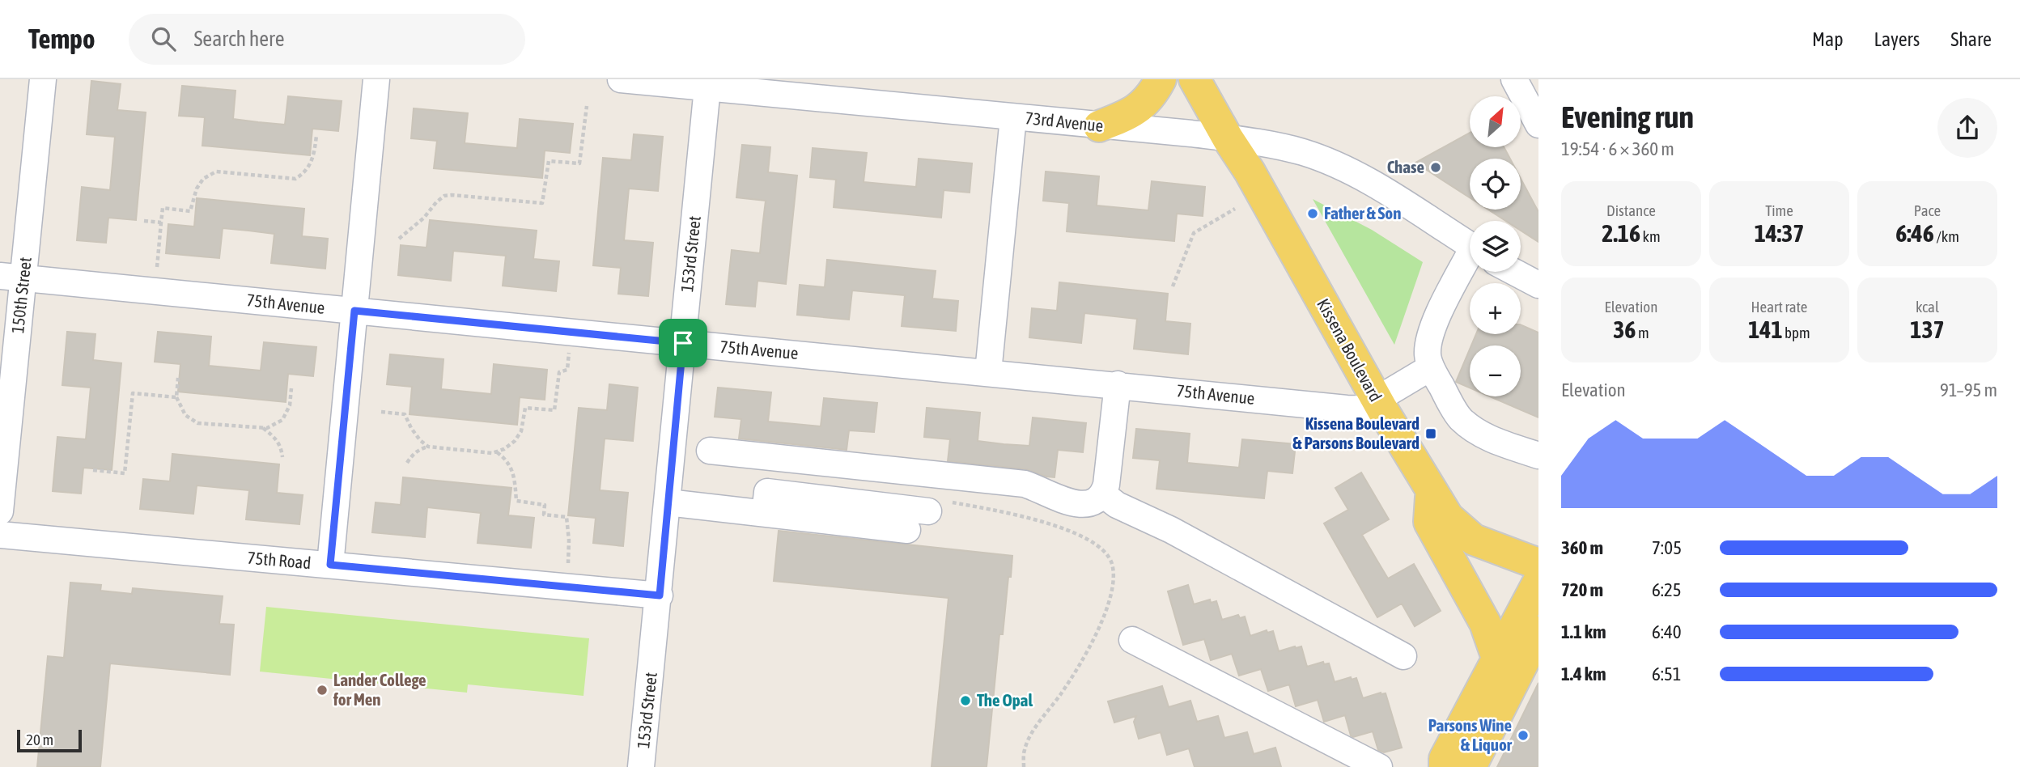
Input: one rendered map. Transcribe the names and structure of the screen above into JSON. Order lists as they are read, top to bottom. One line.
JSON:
{"streets":{"main road":["Kissena Boulevard"],"street":["73rd Avenue","153rd Street","150th Street","75th Avenue","75th Road"]},"crossings":[["73rd Avenue","153rd Street"],["73rd Avenue","Kissena Boulevard"],["153rd Street","75th Avenue"],["153rd Street","75th Road"],["150th Street","75th Avenue"],["75th Avenue","Kissena Boulevard"]],"places":{"other":["Chase","Father & Son","Lander College for Men","The Opal","Parsons Wine & Liquor"],"transit":["Kissena Boulevard & Parsons Boulevard"]},"scale_bar":"20 m","north":"top right","page":{"header":"Tempo","search":"Search here","nav":["Map","Layers","Share"],"heading":["Evening run","19:54 · 6 × 360 m"],"map_buttons":["+","−"],"stats":[["Distance","2.16 km"],["Time","14:37"],["Pace","6:46 /km"],["Elevation","36 m"],["Heart rate","141 bpm"],["kcal","137"]],"chart":["Elevation","91–95 m"],"list":[{"name":"360 m","note":"7:05"},{"name":"720 m","note":"6:25"},{"name":"1.1 km","note":"6:40"},{"name":"1.4 km","note":"6:51"}],"scale":"20 m"}}
